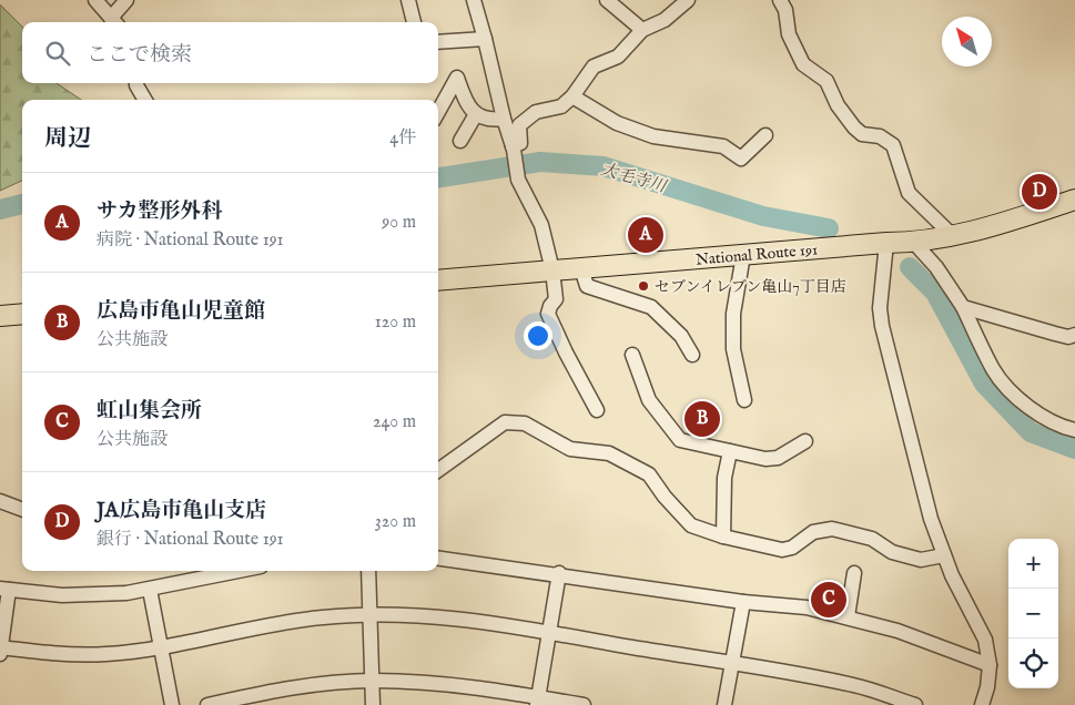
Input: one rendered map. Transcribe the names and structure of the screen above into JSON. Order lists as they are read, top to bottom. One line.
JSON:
{"streets":{"highway":["National Route 191"]},"water":["大毛寺川"],"places":["セブンイレブン亀山7丁目店"],"north":"top left","page":{"search":"ここで検索","heading":["周辺","4件"],"pins":["D","A","B","C"],"list":[{"mark":"A","name":"サカ整形外科","note":"病院 · National Route 191","value":"90 m"},{"mark":"B","name":"広島市亀山児童館","note":"公共施設","value":"120 m"},{"mark":"C","name":"虹山集会所","note":"公共施設","value":"240 m"},{"mark":"D","name":"JA広島市亀山支店","note":"銀行 · National Route 191","value":"320 m"}],"map_buttons":["+","−"]}}
